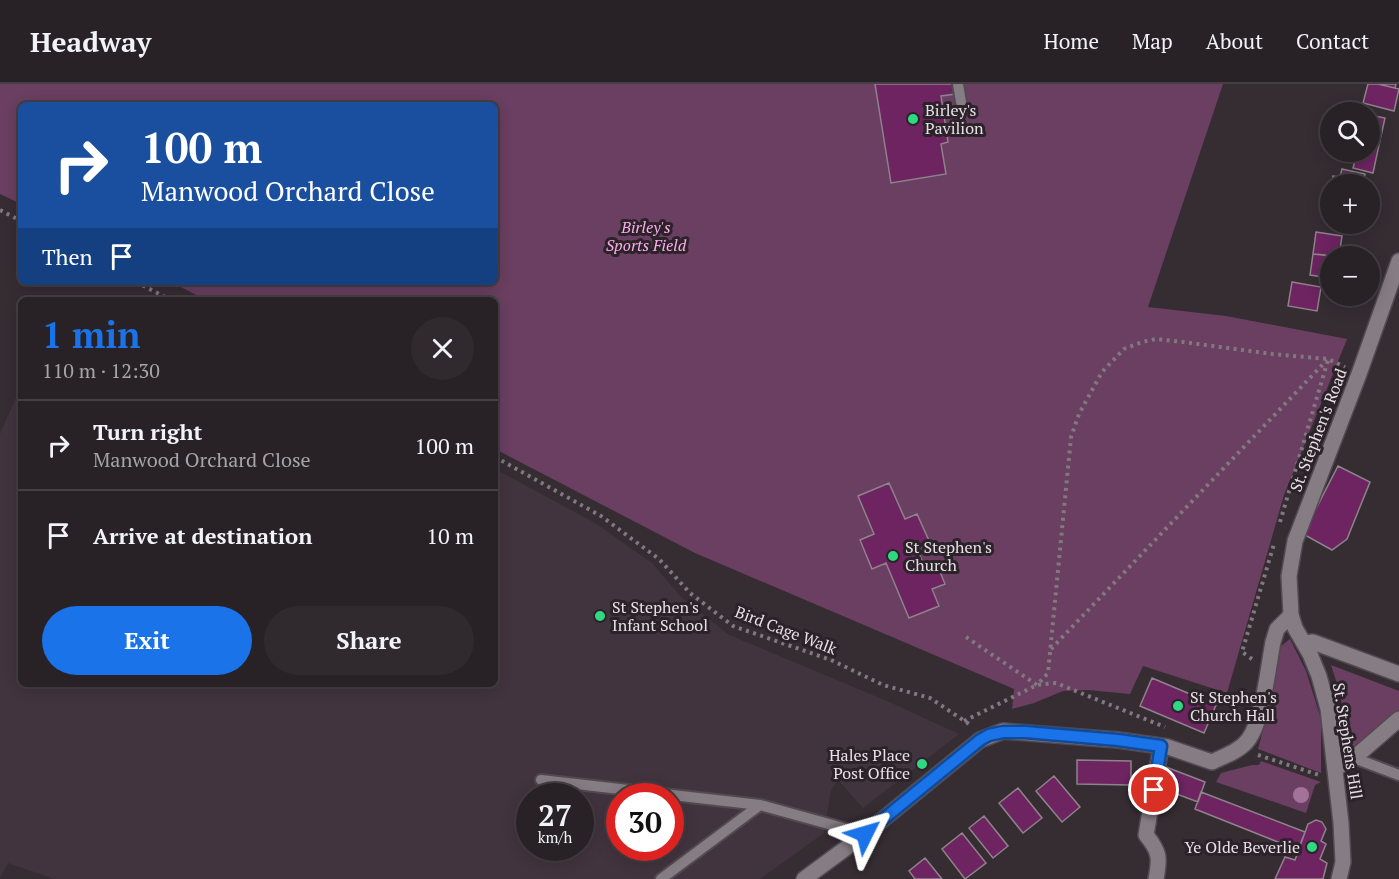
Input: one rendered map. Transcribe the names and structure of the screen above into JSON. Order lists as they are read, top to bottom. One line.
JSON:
{"streets":{"street":["St. Stephen's Road","St. Stephens Hill"],"path":["Bird Cage Walk"]},"crossings":[["St. Stephen's Road","St. Stephens Hill"]],"parks":["Birley's Sports Field"],"places":["Birley's Pavilion","St Stephen's Church","St Stephen's Infant School","St Stephen's Church Hall","Hales Place Post Office","Ye Olde Beverlie"],"page":{"header":"Headway","nav":["Home","Map","About","Contact"],"map_buttons":["+","−"],"turn":["100 m","Manwood Orchard Close"],"then":"Then","heading":["1 min","110 m · 12:30"],"list":[{"name":"Turn right","note":"Manwood Orchard Close","value":"100 m"},{"name":"Arrive at destination","value":"10 m"}],"buttons":["Exit","Share"],"speed":"27 km/h","limit":"30"}}
